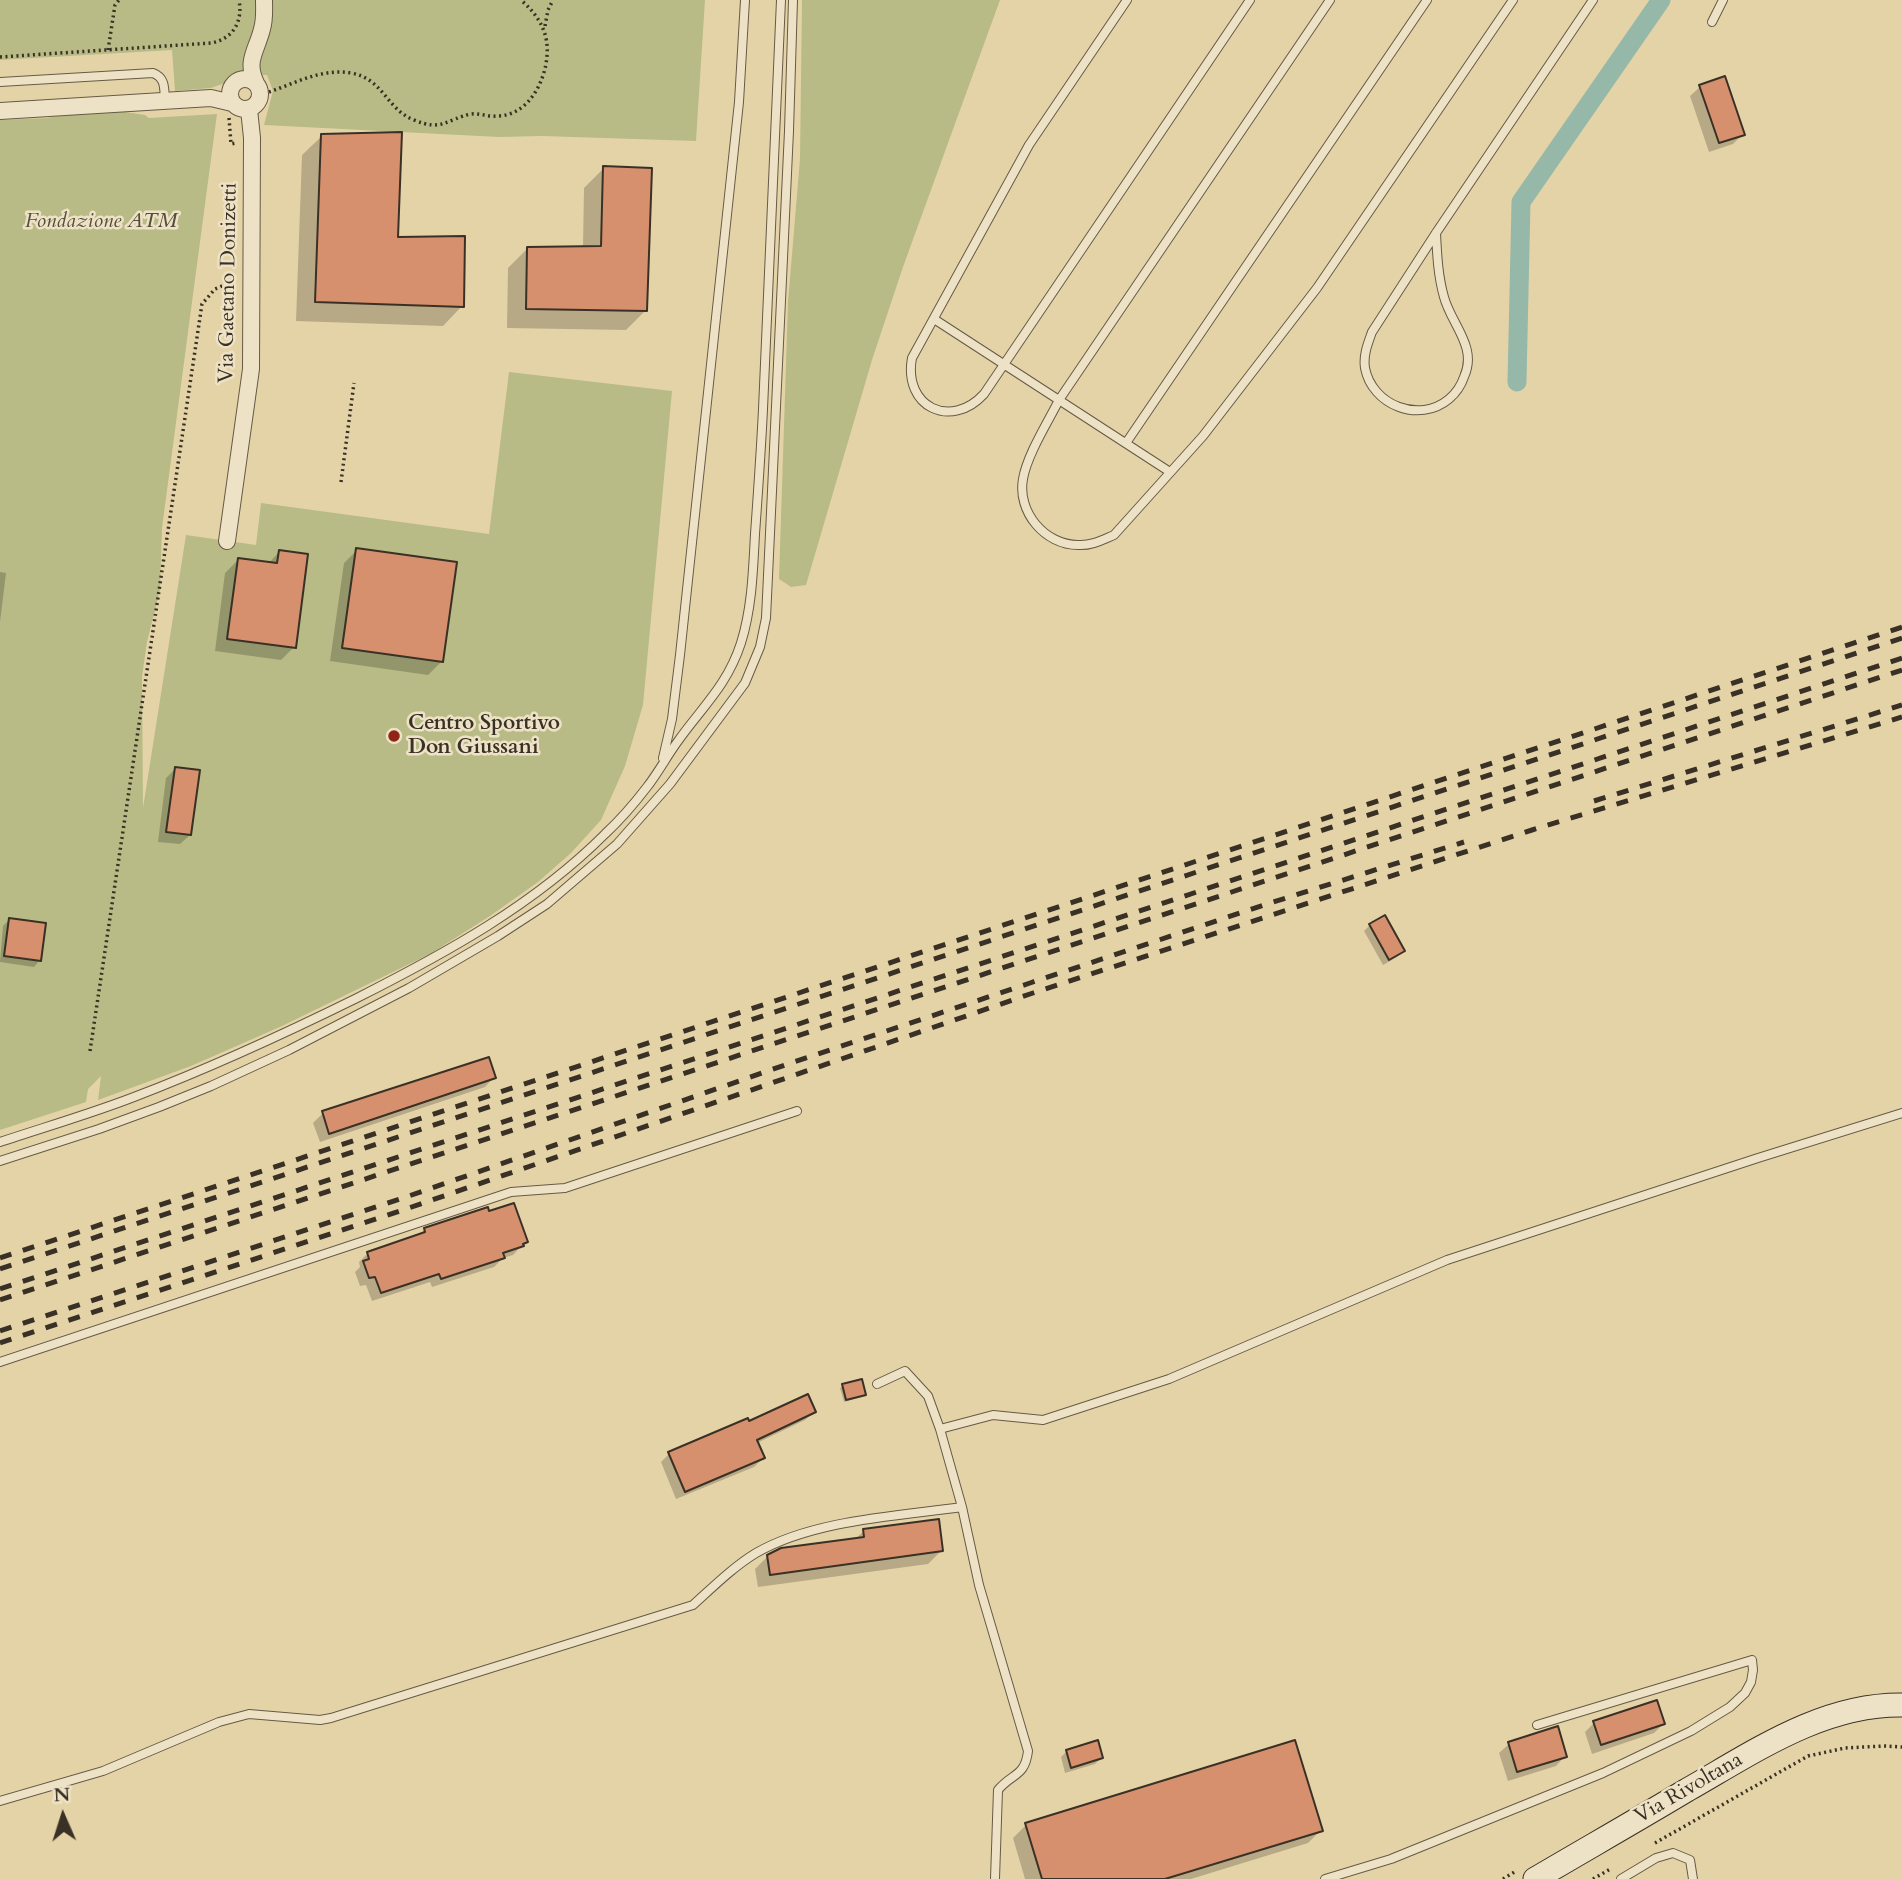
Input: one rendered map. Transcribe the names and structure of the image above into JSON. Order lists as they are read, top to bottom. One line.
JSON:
{"streets":{"street":["Via Gaetano Donizetti","Via Rivoltana"]},"parks":["Fondazione ATM"],"places":["Centro Sportivo Don Giussani"],"north":"top"}
